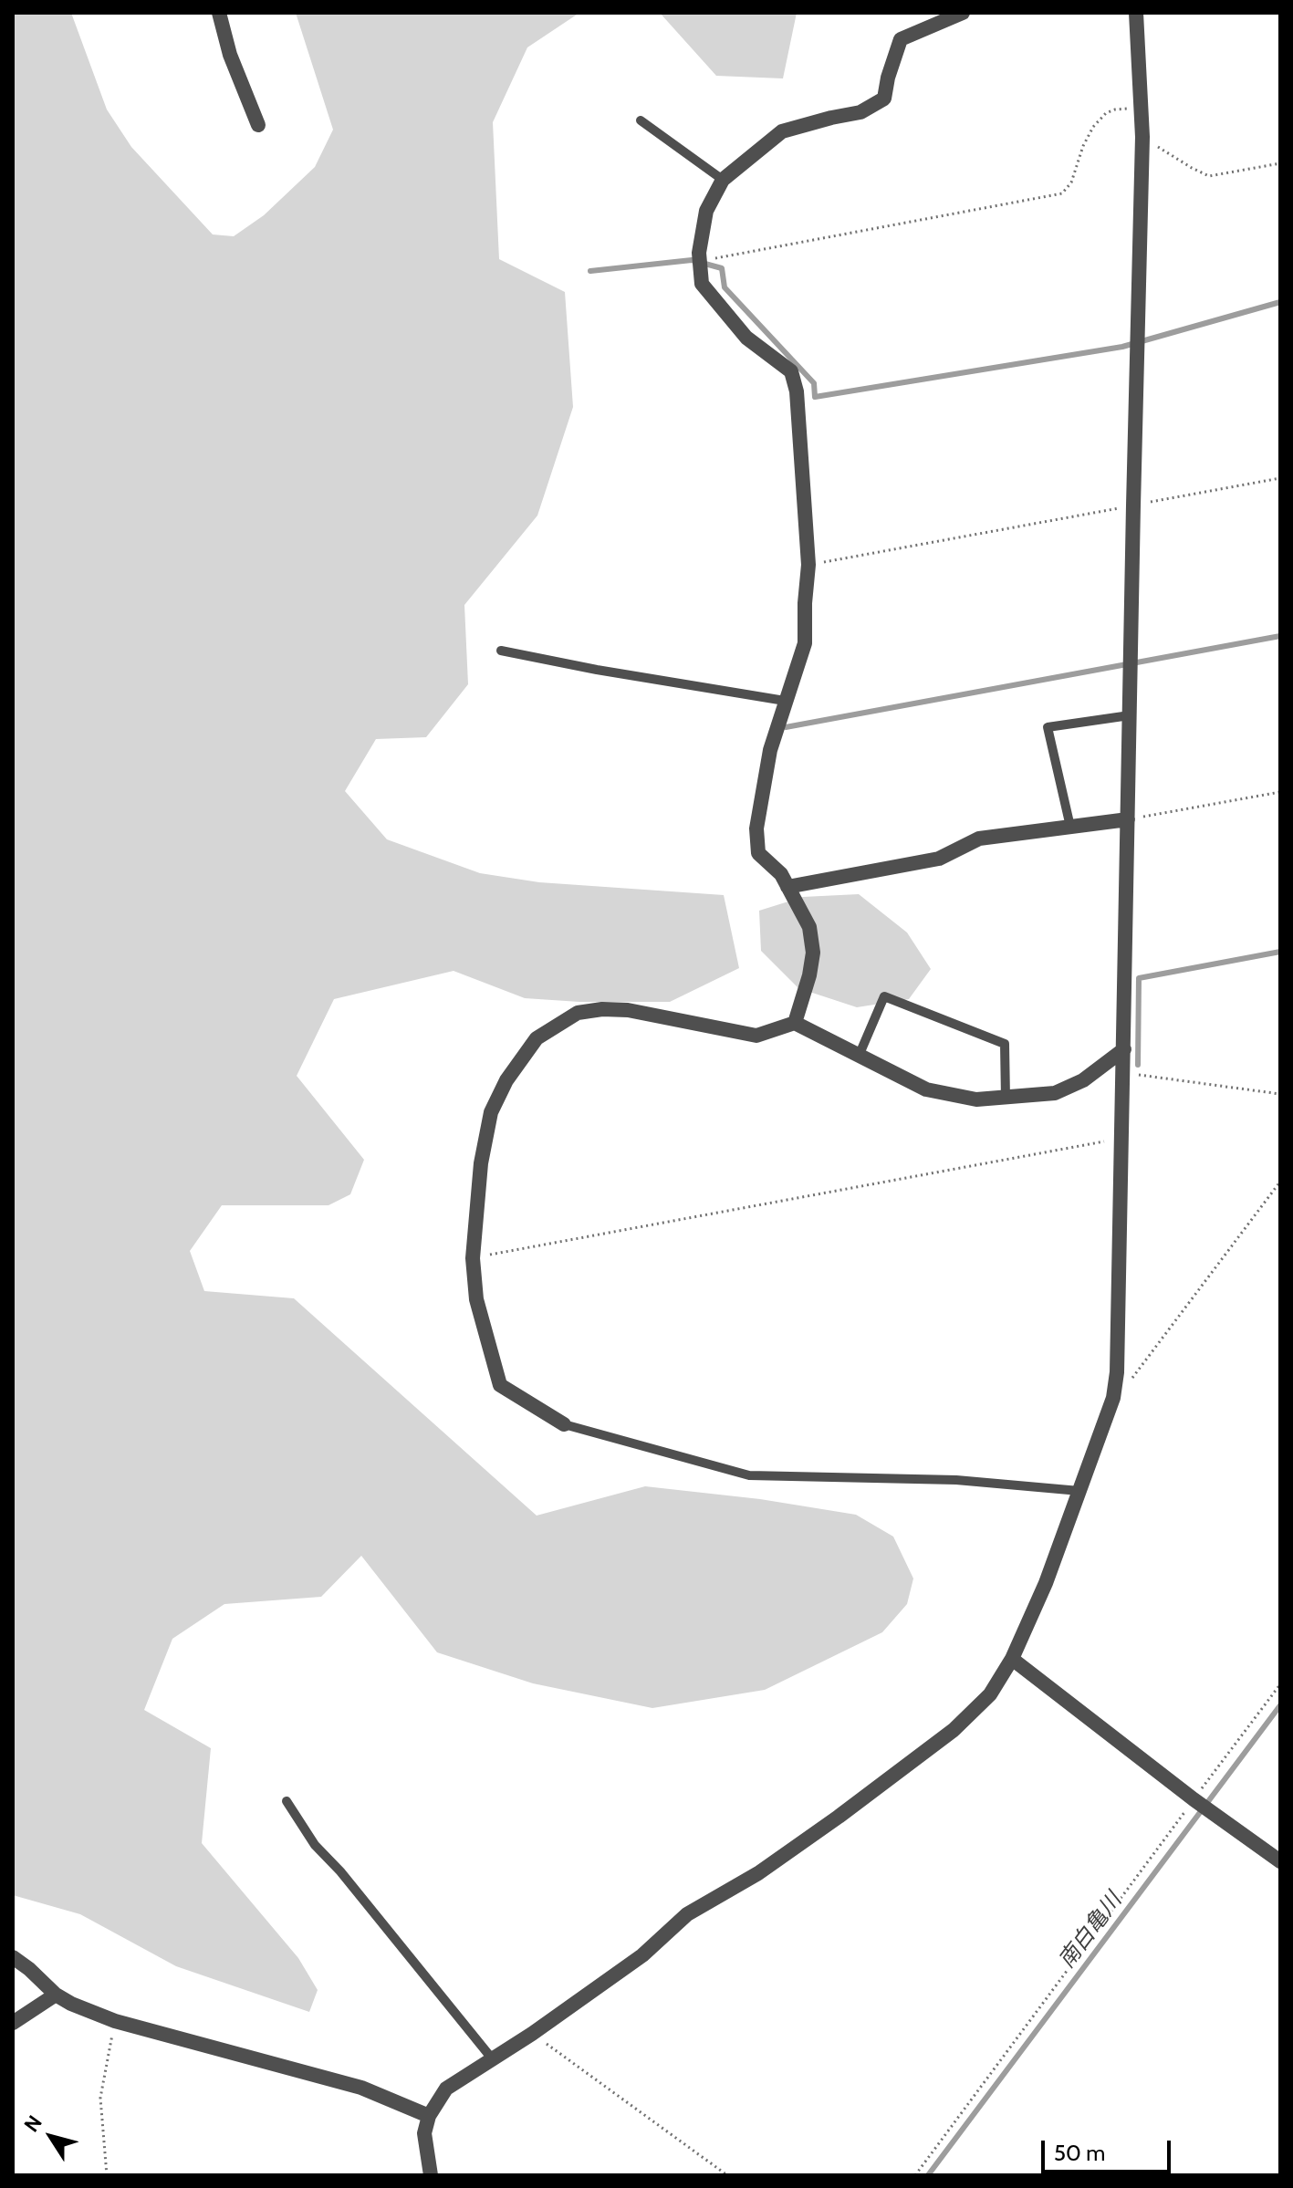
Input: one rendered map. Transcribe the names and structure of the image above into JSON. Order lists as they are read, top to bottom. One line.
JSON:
{"water":["南白亀川"],"scale_bar":"50 m","north":"top left"}
